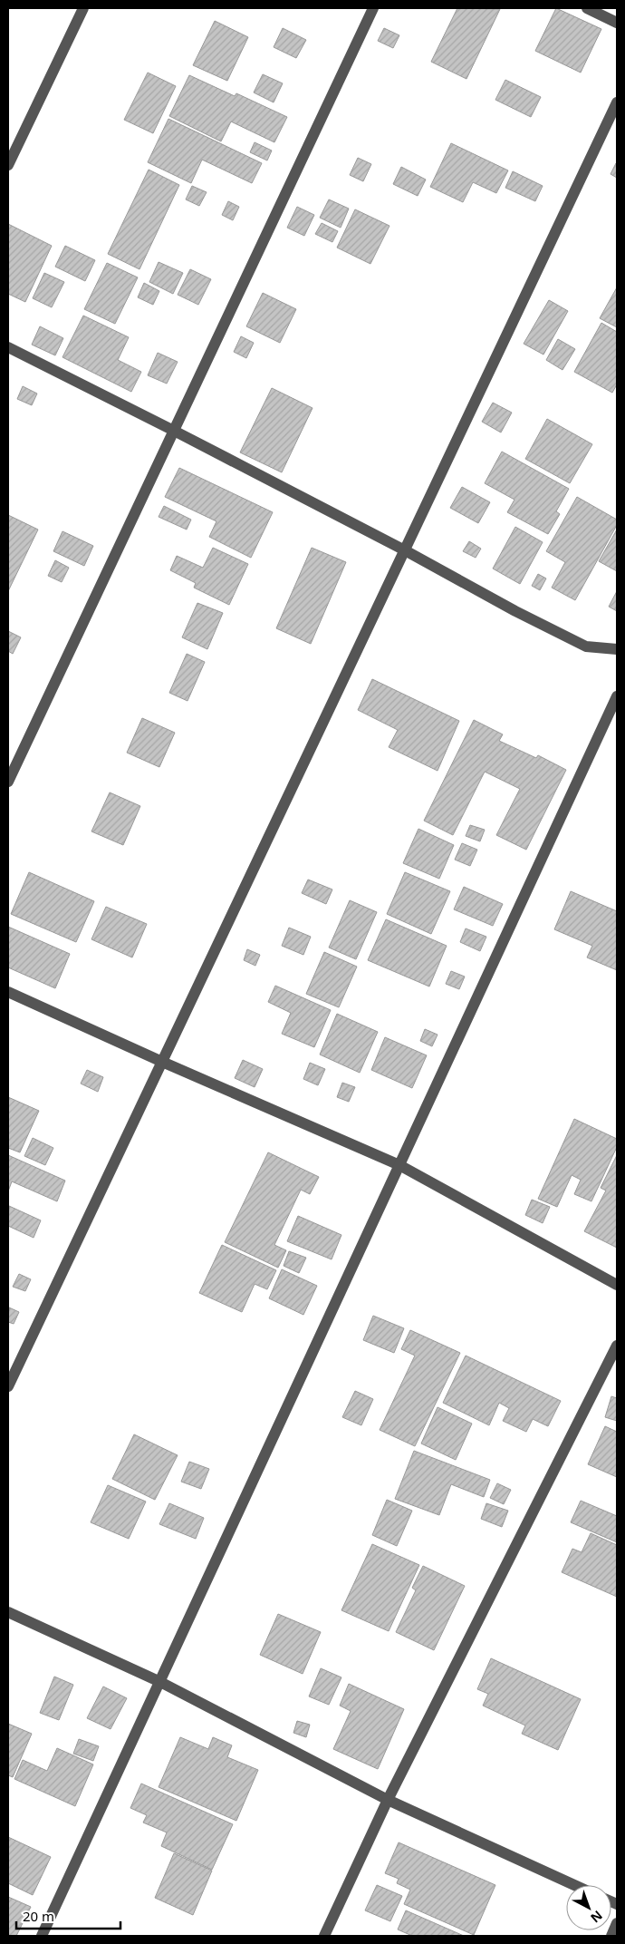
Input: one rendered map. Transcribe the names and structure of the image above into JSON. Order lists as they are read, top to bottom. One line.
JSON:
{"scale_bar":"20 m","north":"bottom right"}
